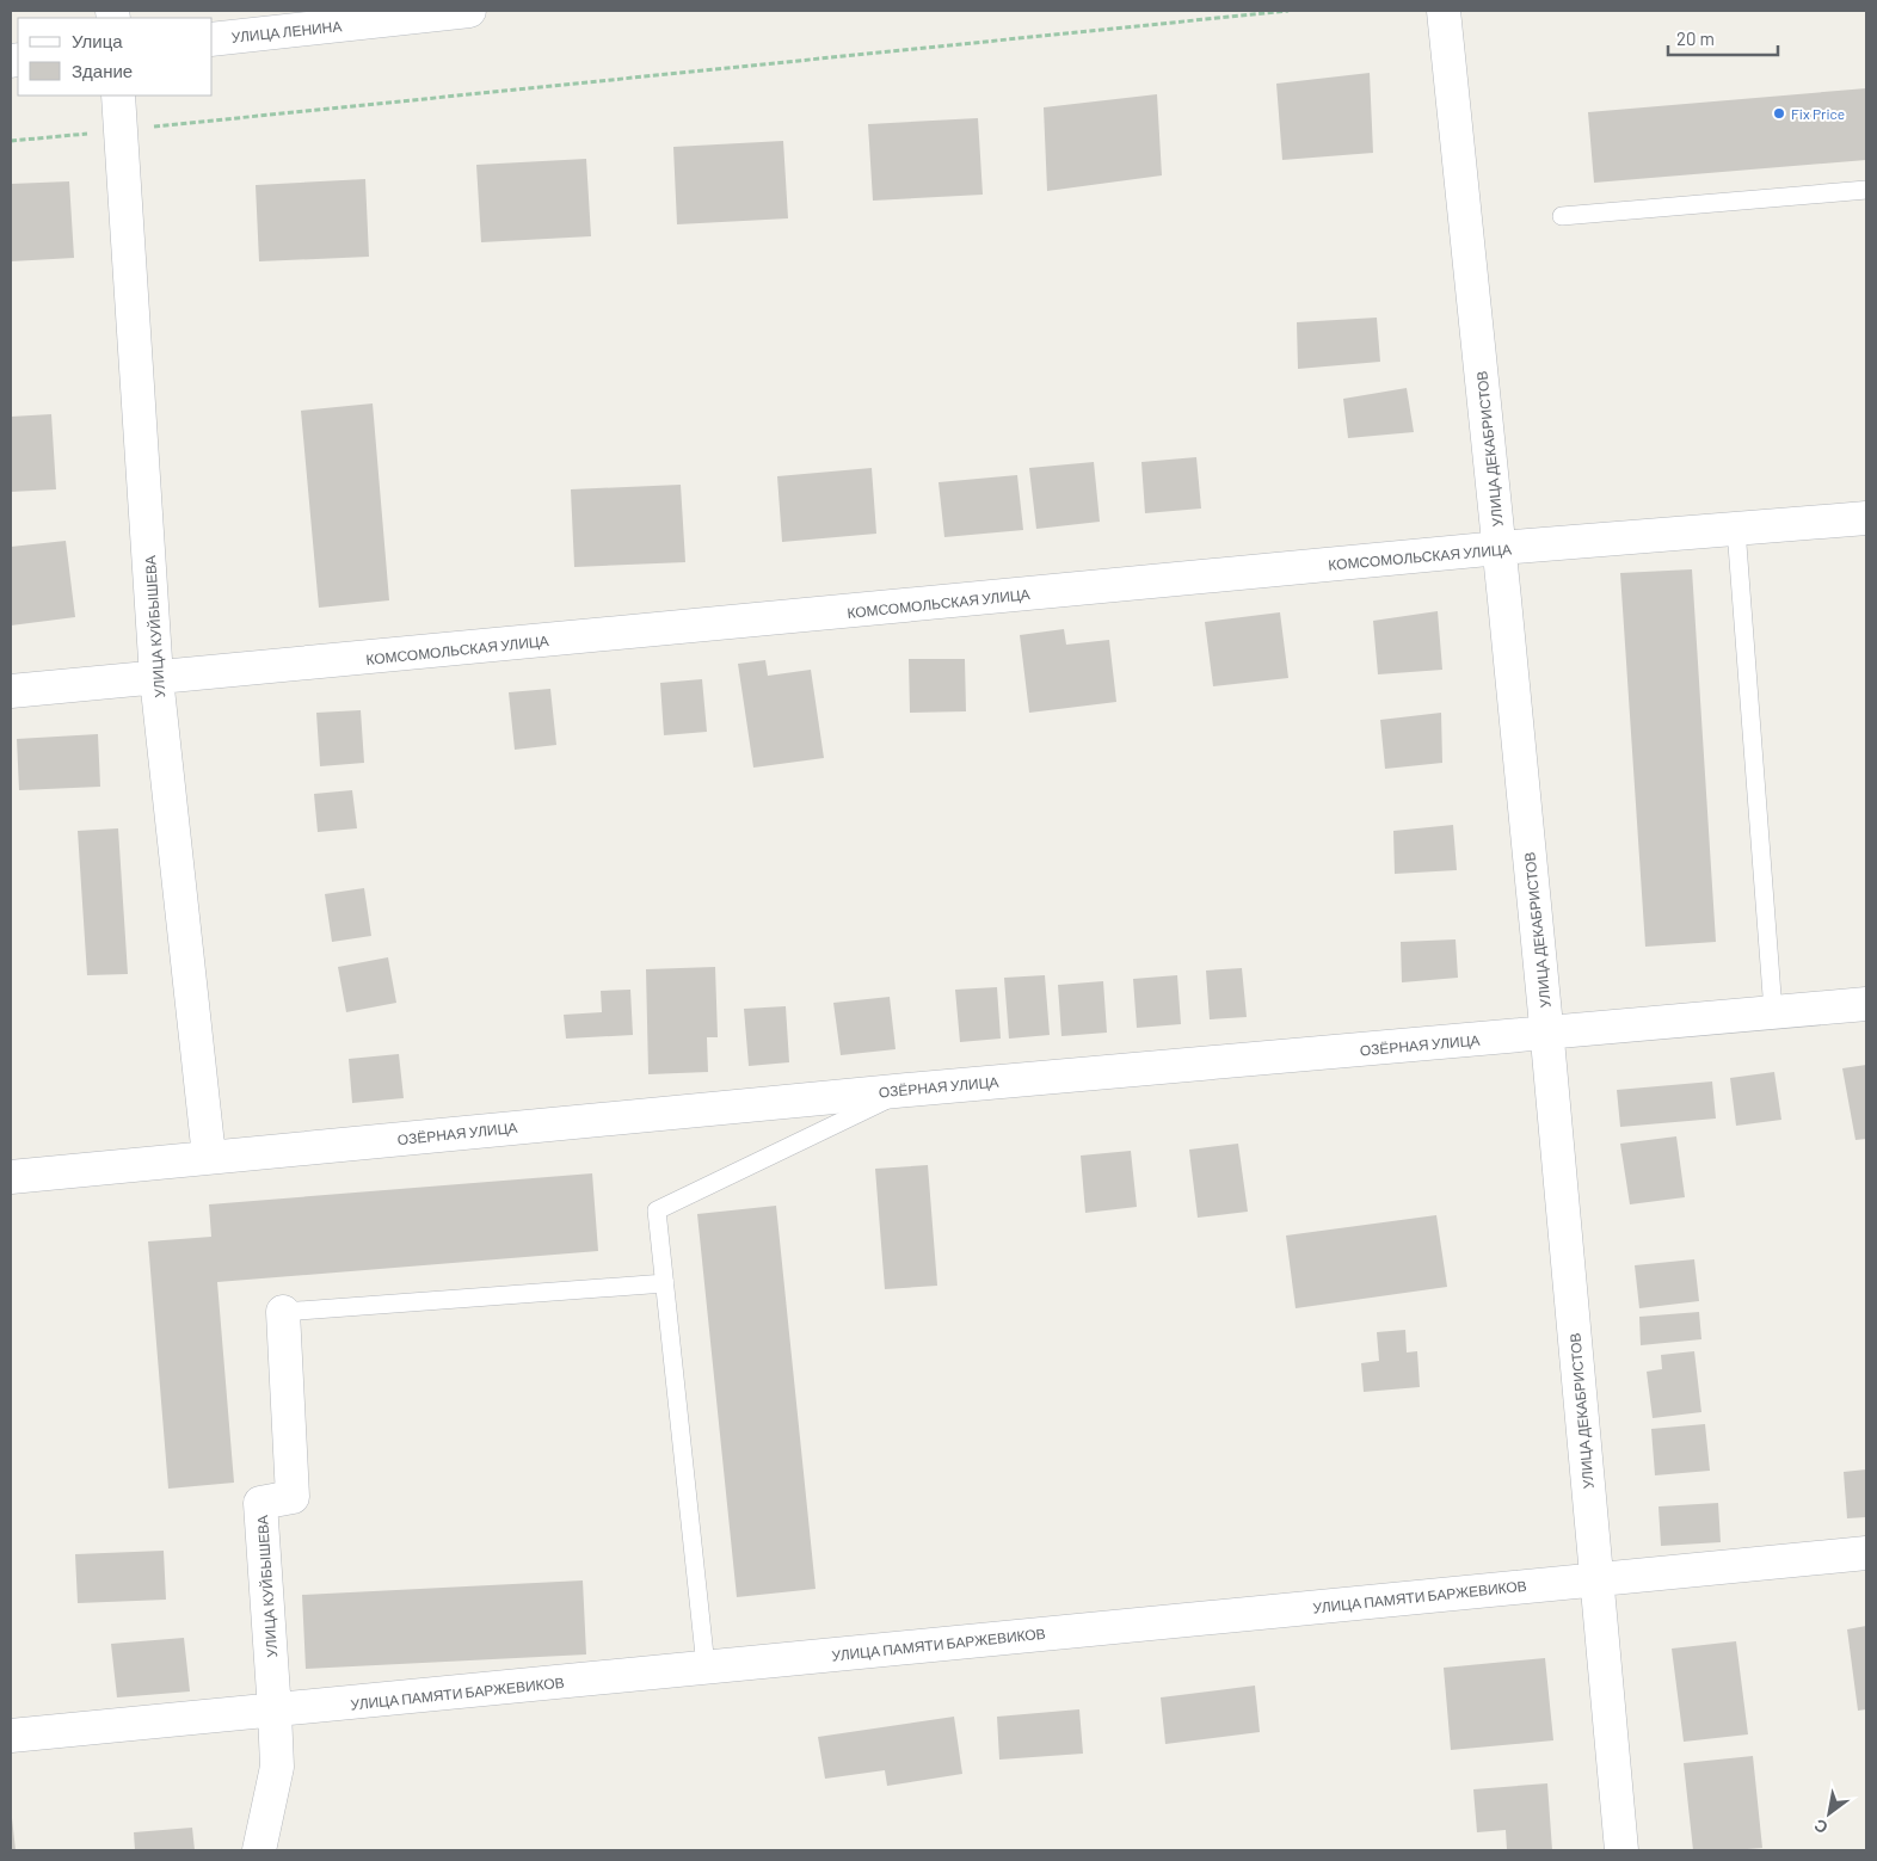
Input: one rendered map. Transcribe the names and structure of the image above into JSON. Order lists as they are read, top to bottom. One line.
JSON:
{"streets":{"street":["УЛИЦА ЛЕНИНА","УЛИЦА ДЕКАБРИСТОВ","КОМСОМОЛЬСКАЯ УЛИЦА","УЛИЦА КУЙБЫШЕВА","ОЗЁРНАЯ УЛИЦА","УЛИЦА ПАМЯТИ БАРЖЕВИКОВ"]},"crossings":[["УЛИЦА ДЕКАБРИСТОВ","КОМСОМОЛЬСКАЯ УЛИЦА"],["УЛИЦА ДЕКАБРИСТОВ","ОЗЁРНАЯ УЛИЦА"],["УЛИЦА ДЕКАБРИСТОВ","УЛИЦА ПАМЯТИ БАРЖЕВИКОВ"],["КОМСОМОЛЬСКАЯ УЛИЦА","УЛИЦА КУЙБЫШЕВА"],["УЛИЦА КУЙБЫШЕВА","ОЗЁРНАЯ УЛИЦА"],["УЛИЦА КУЙБЫШЕВА","УЛИЦА ПАМЯТИ БАРЖЕВИКОВ"]],"places":["Fix Price"],"legend":["Улица","Здание"],"scale_bar":"20 m","north":"bottom left"}
